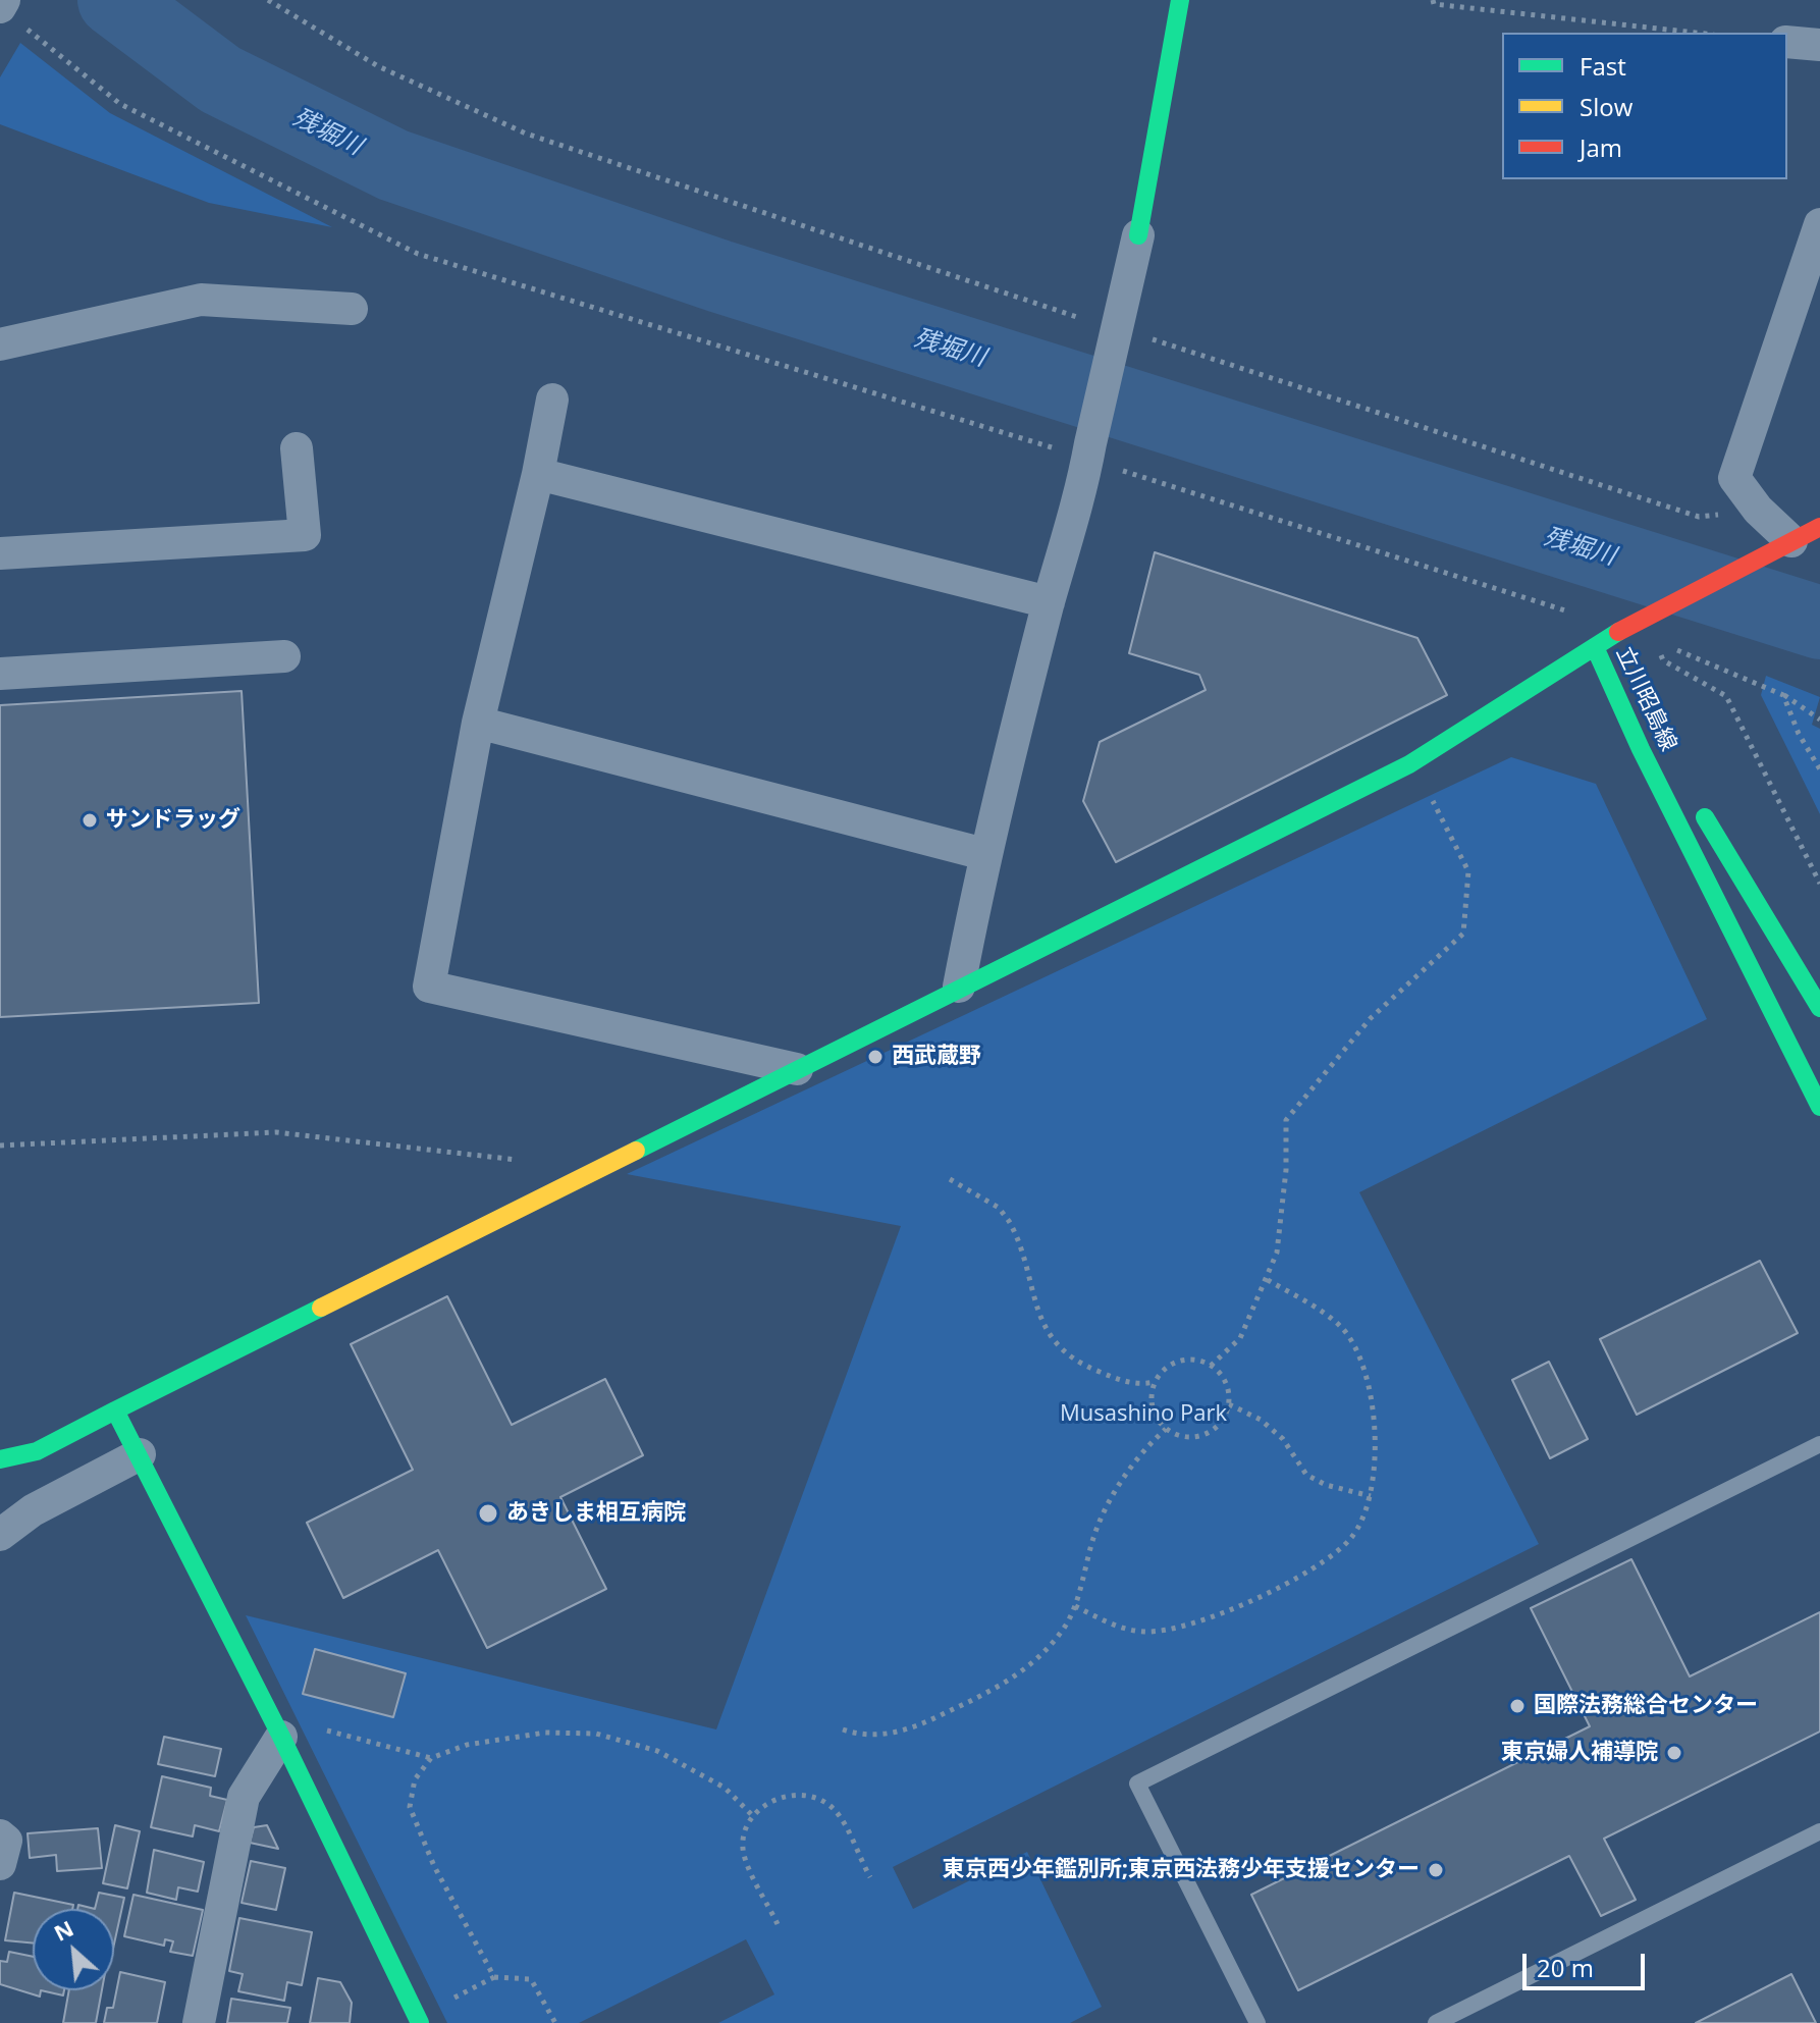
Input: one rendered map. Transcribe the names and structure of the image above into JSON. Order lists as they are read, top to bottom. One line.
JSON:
{"streets":{"street":["立川昭島線"]},"water":["残堀川"],"parks":["Musashino Park"],"places":["サンドラッグ","西武蔵野","あきしま相互病院","国際法務総合センター","東京婦人補導院","東京西少年鑑別所;東京西法務少年支援センター"],"legend":["Fast","Slow","Jam"],"scale_bar":"20 m","north":"top left"}
